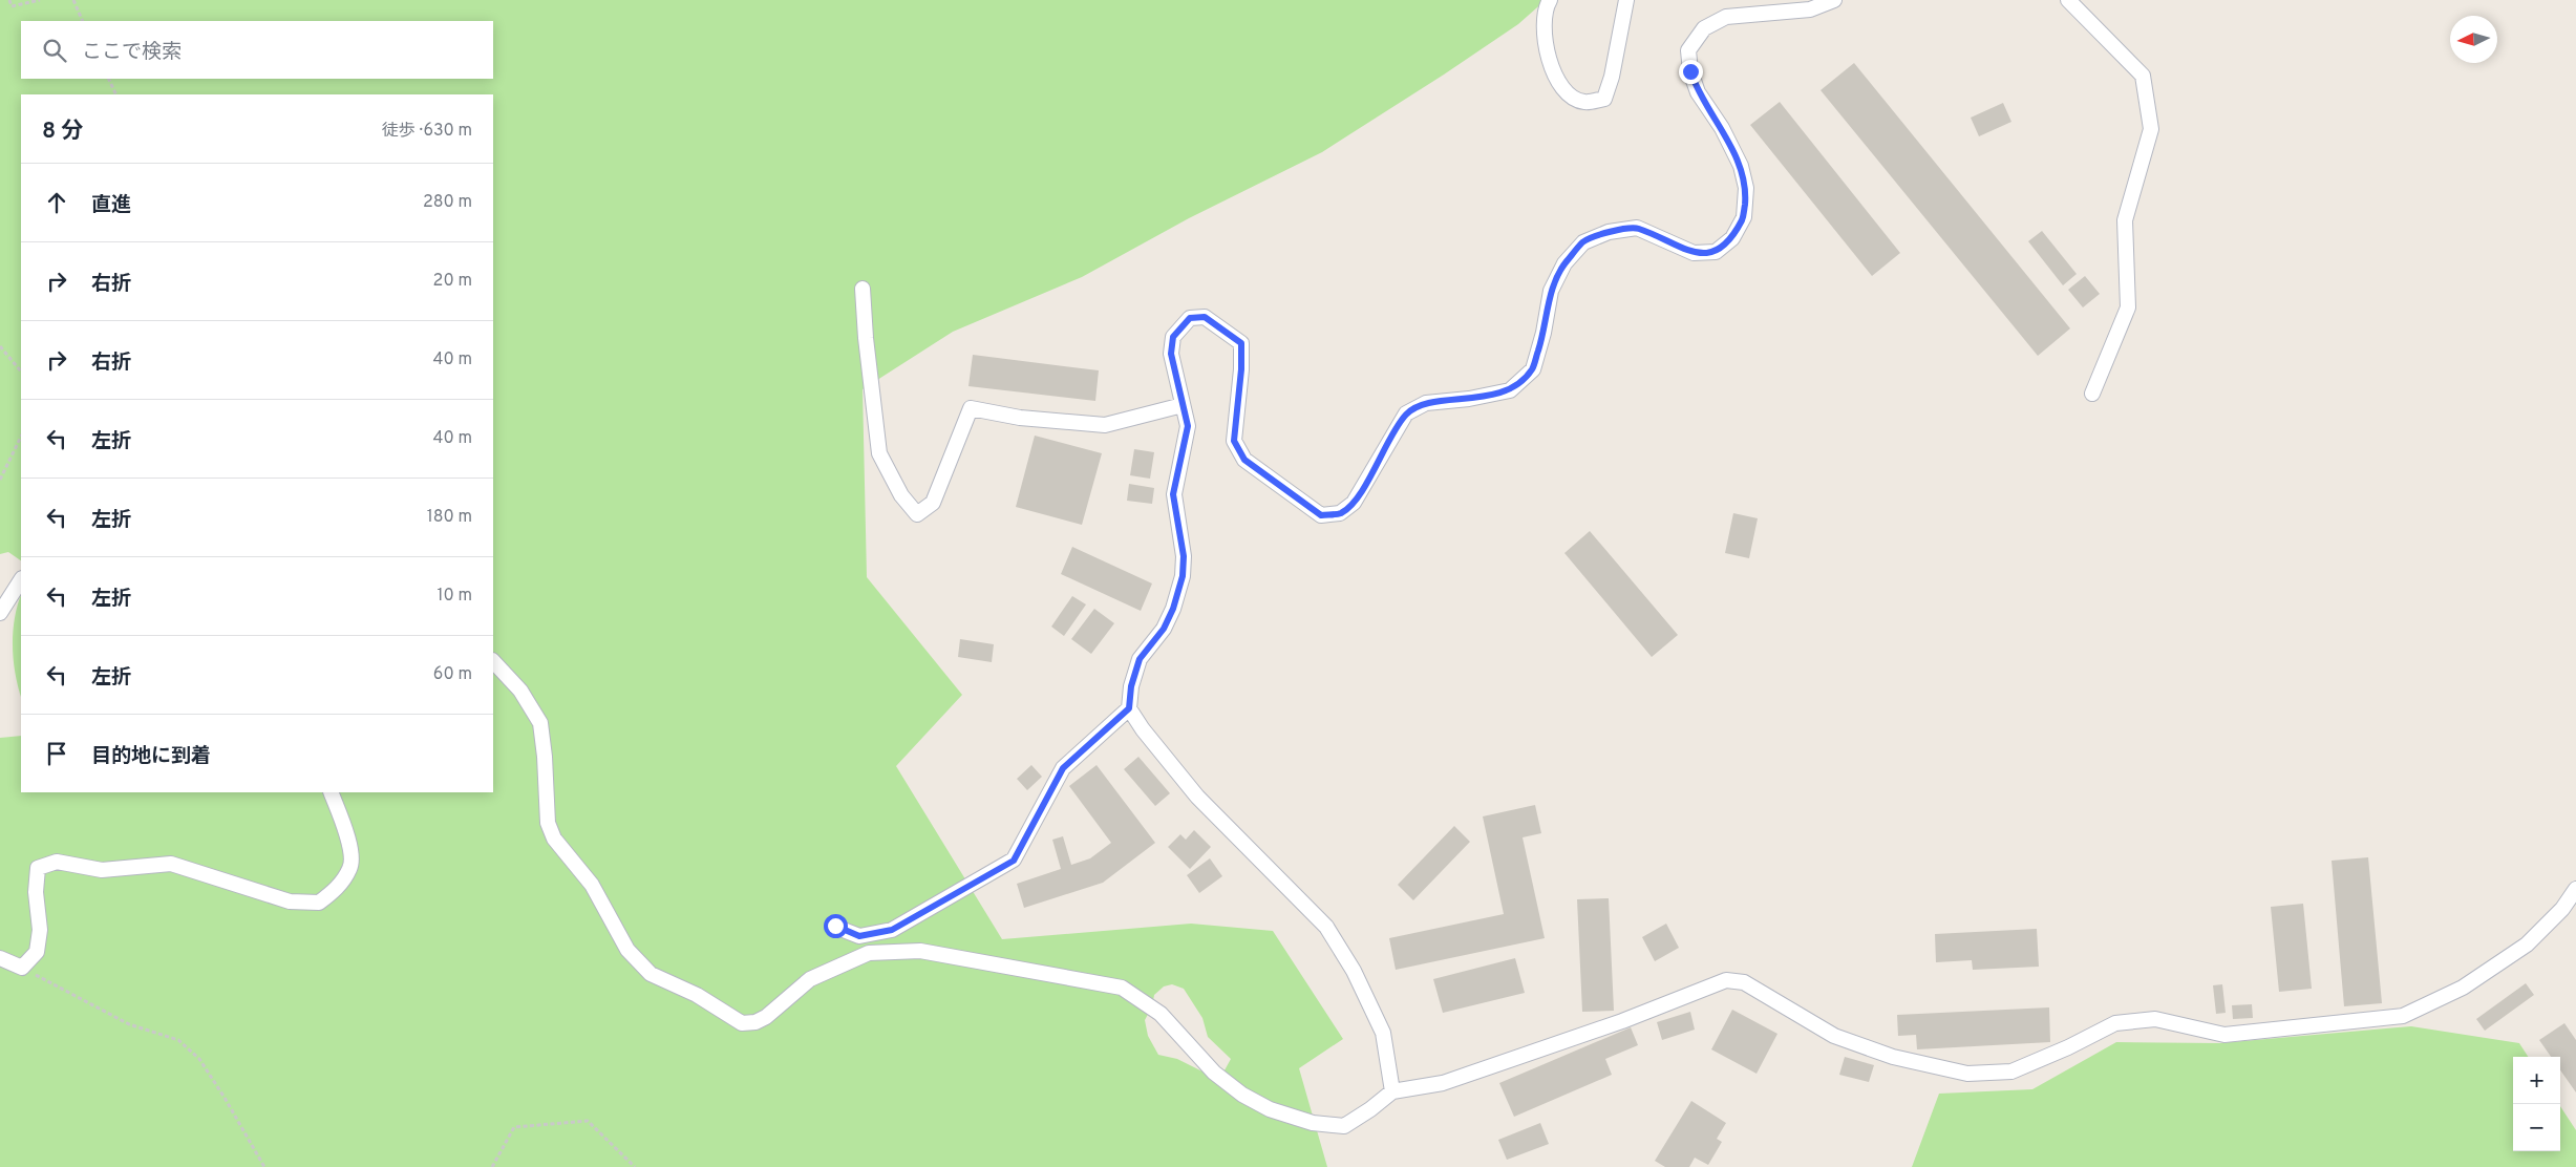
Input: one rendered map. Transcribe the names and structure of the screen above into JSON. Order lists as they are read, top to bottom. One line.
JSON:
{"north":"left","page":{"search":"ここで検索","heading":["8 分","徒歩 · 630 m"],"list":[["直進","280 m"],["右折","20 m"],["右折","40 m"],["左折","40 m"],["左折","180 m"],["左折","10 m"],["左折","60 m"],"目的地に到着"],"map_buttons":["+","−"]}}
